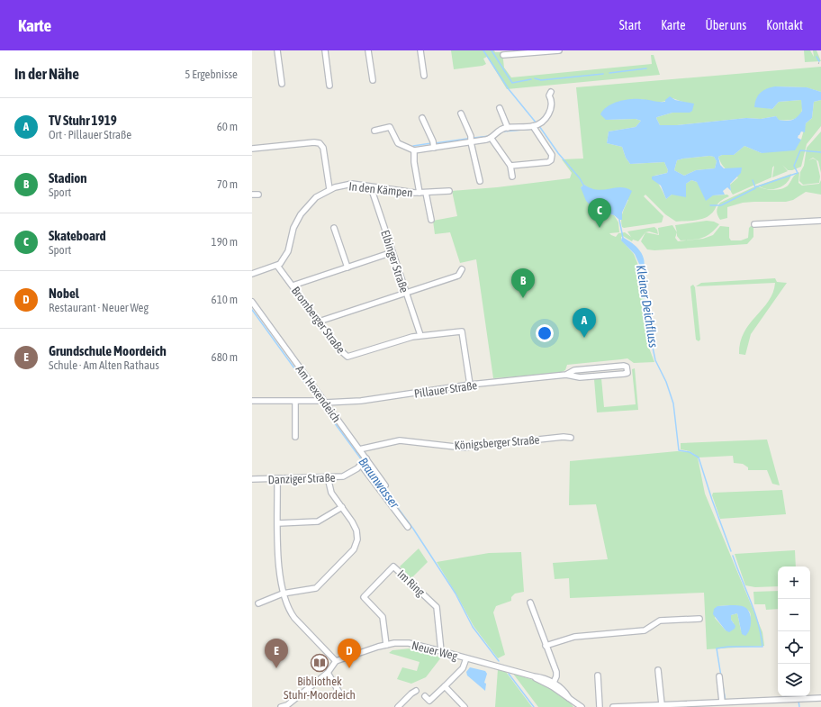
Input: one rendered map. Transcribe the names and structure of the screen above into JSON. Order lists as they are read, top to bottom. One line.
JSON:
{"streets":{"street":["In den Kämpen","Elbinger Straße","Bromberger Straße","Pillauer Straße","Am Hexendeich","Königsberger Straße","Danziger Straße","Im Ring","Neuer Weg"]},"crossings":[["In den Kämpen","Elbinger Straße"],["In den Kämpen","Bromberger Straße"],["Elbinger Straße","Bromberger Straße"],["Bromberger Straße","Pillauer Straße"],["Pillauer Straße","Am Hexendeich"],["Am Hexendeich","Königsberger Straße"],["Am Hexendeich","Danziger Straße"],["Im Ring","Neuer Weg"]],"water":["Kleiner Deichfluss","Braunwasser"],"places":{"library":["Bibliothek Stuhr-Moordeich"]},"page":{"header":"Karte","nav":["Start","Karte","Über uns","Kontakt"],"heading":["In der Nähe","5 Ergebnisse"],"list":[{"mark":"A","name":"TV Stuhr 1919","note":"Ort · Pillauer Straße","value":"60 m"},{"mark":"B","name":"Stadion","note":"Sport","value":"70 m"},{"mark":"C","name":"Skateboard","note":"Sport","value":"190 m"},{"mark":"D","name":"Nobel","note":"Restaurant · Neuer Weg","value":"610 m"},{"mark":"E","name":"Grundschule Moordeich","note":"Schule · Am Alten Rathaus","value":"680 m"}],"pins":["C","B","A","D","E"],"map_buttons":["+","−"]}}
